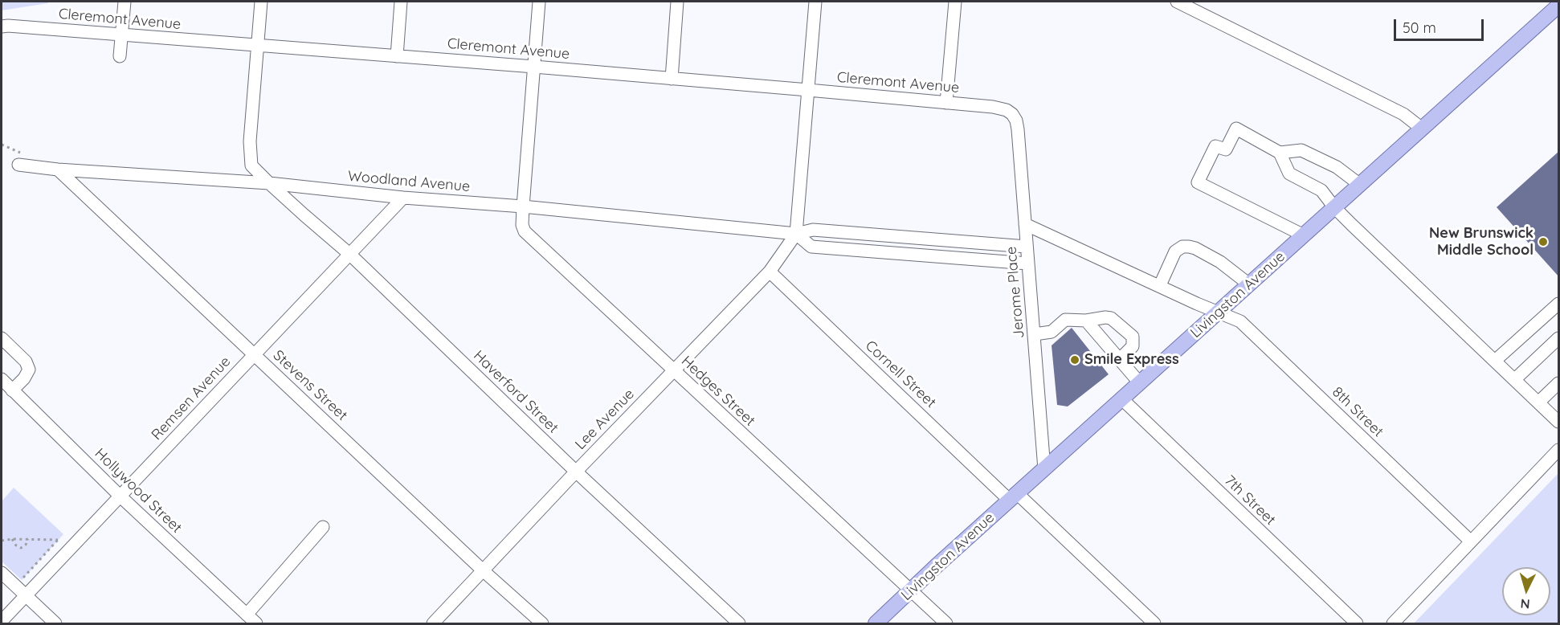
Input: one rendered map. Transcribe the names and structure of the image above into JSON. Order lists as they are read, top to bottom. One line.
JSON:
{"streets":{"main road":["Livingston Avenue"],"street":["Cleremont Avenue","Woodland Avenue","Jerome Place","Cornell Street","Stevens Street","Hedges Street","Haverford Street","Remsen Avenue","8th Street","Lee Avenue","Hollywood Street","7th Street"]},"crossings":[["Cleremont Avenue","Jerome Place"],["Cleremont Avenue","Hedges Street"],["Cleremont Avenue","Haverford Street"],["Woodland Avenue","Jerome Place"],["Woodland Avenue","Stevens Street"],["Woodland Avenue","Hedges Street"],["Woodland Avenue","Haverford Street"],["Woodland Avenue","Remsen Avenue"],["Woodland Avenue","Lee Avenue"],["Jerome Place","Livingston Avenue"],["Jerome Place","8th Street"],["Livingston Avenue","Cornell Street"],["Livingston Avenue","Hedges Street"],["Livingston Avenue","8th Street"],["Livingston Avenue","7th Street"],["Cornell Street","Lee Avenue"],["Stevens Street","Remsen Avenue"],["Stevens Street","Lee Avenue"],["Hedges Street","Lee Avenue"],["Haverford Street","Remsen Avenue"],["Haverford Street","Lee Avenue"],["Remsen Avenue","Hollywood Street"]],"places":["New Brunswick Middle School","Smile Express"],"scale_bar":"50 m","north":"bottom"}
